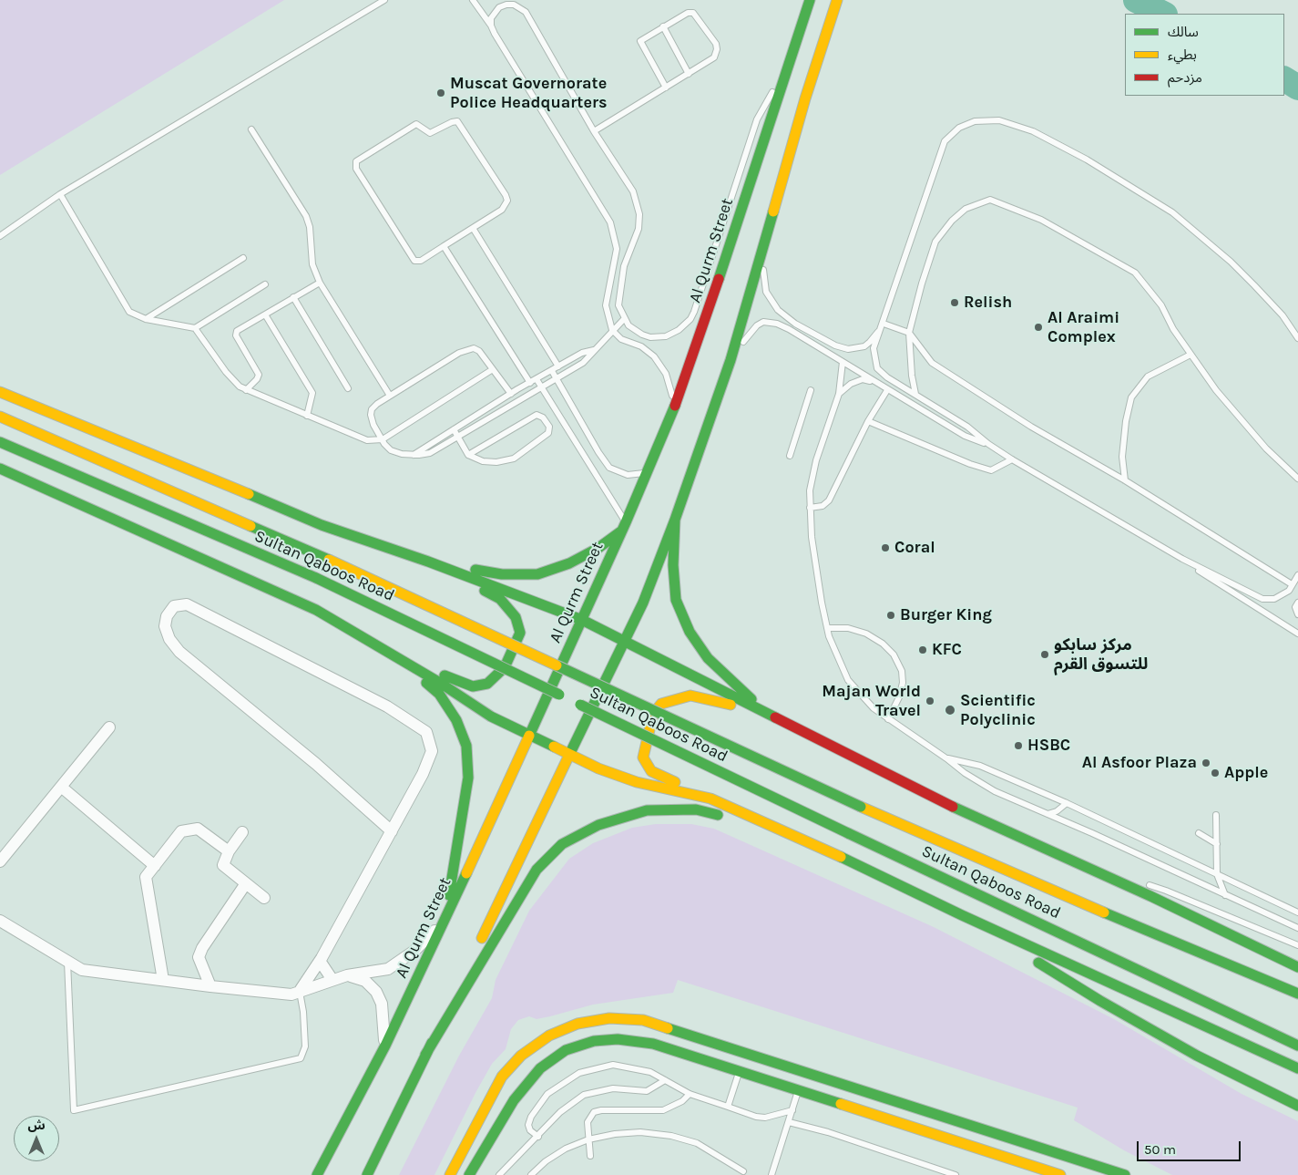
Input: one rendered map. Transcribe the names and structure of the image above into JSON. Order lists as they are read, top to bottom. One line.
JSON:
{"streets":{"main road":["Al Qurm Street","Sultan Qaboos Road"]},"places":["Muscat Governorate Police Headquarters","Relish","Al Araimi Complex","Coral","Burger King","KFC","مركز سابكو للتسوق القرم","Majan World Travel","Scientific Polyclinic","HSBC","Al Asfoor Plaza","Apple"],"legend":["سالك","بطيء","مزدحم"],"scale_bar":"50 m","north":"top"}
